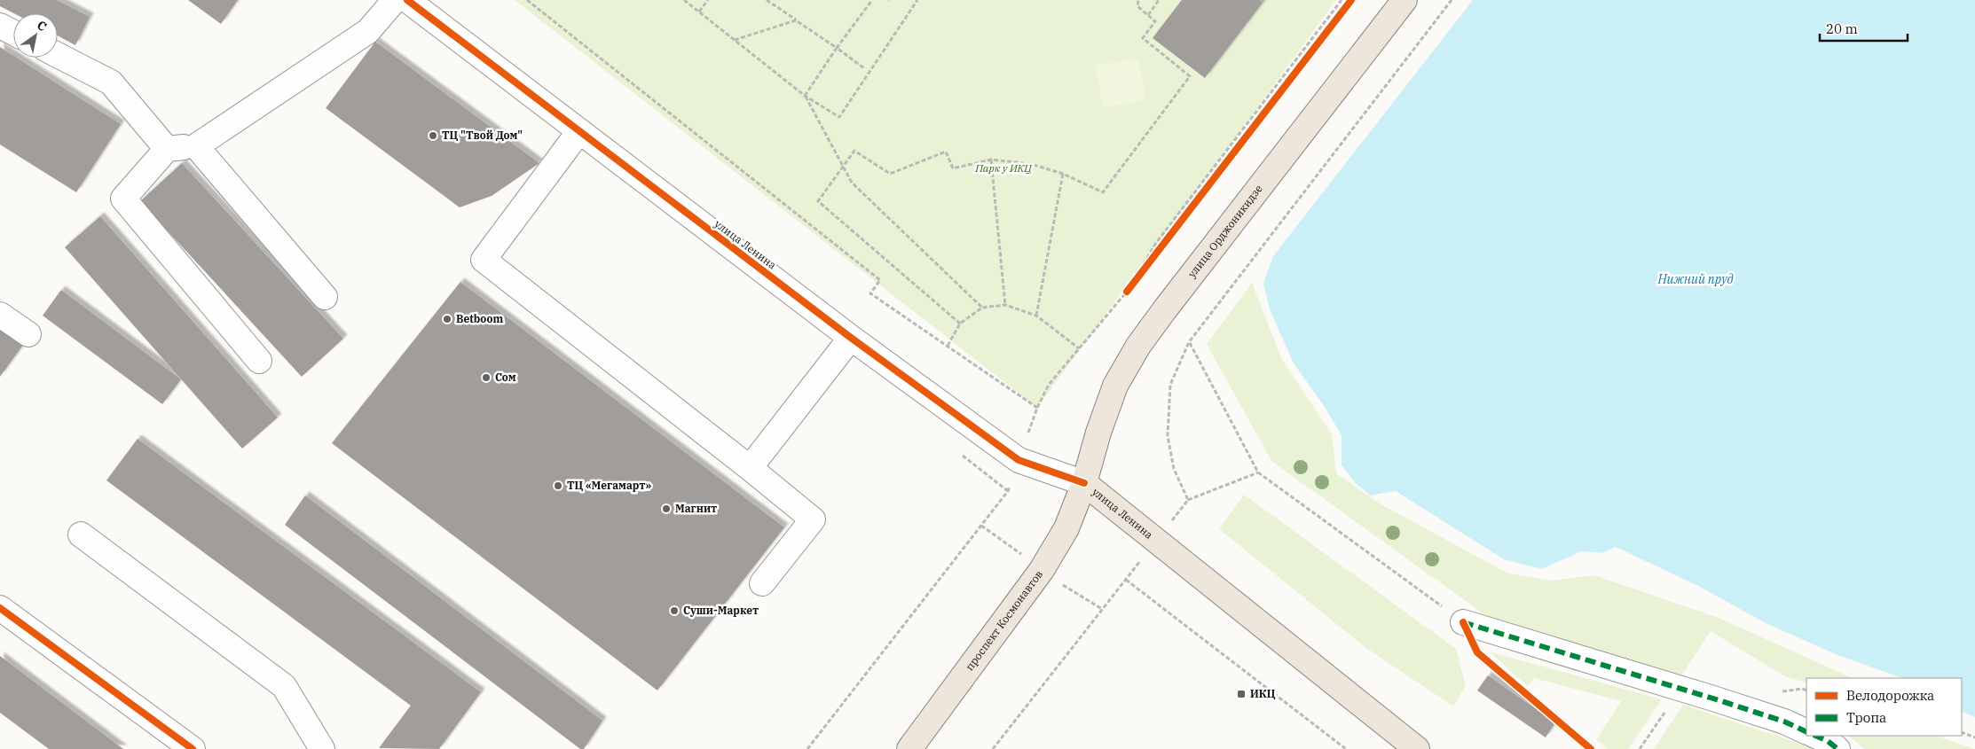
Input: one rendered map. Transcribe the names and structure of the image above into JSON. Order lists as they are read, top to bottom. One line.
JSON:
{"streets":{"main road":["улица Орджоникидзе","улица Ленина","проспект Космонавтов"]},"crossings":[["улица Орджоникидзе","улица Ленина"],["улица Орджоникидзе","проспект Космонавтов"],["улица Ленина","проспект Космонавтов"]],"water":["Нижний пруд"],"parks":["Парк у ИКЦ"],"places":{"other":["ТЦ \"Твой Дом\"","Betboom","Сом","ТЦ «Мегамарт»","Магнит","Суши-Маркет"],"transit":["ИКЦ"]},"legend":["Велодорожка","Тропа"],"scale_bar":"20 m","north":"top right"}
